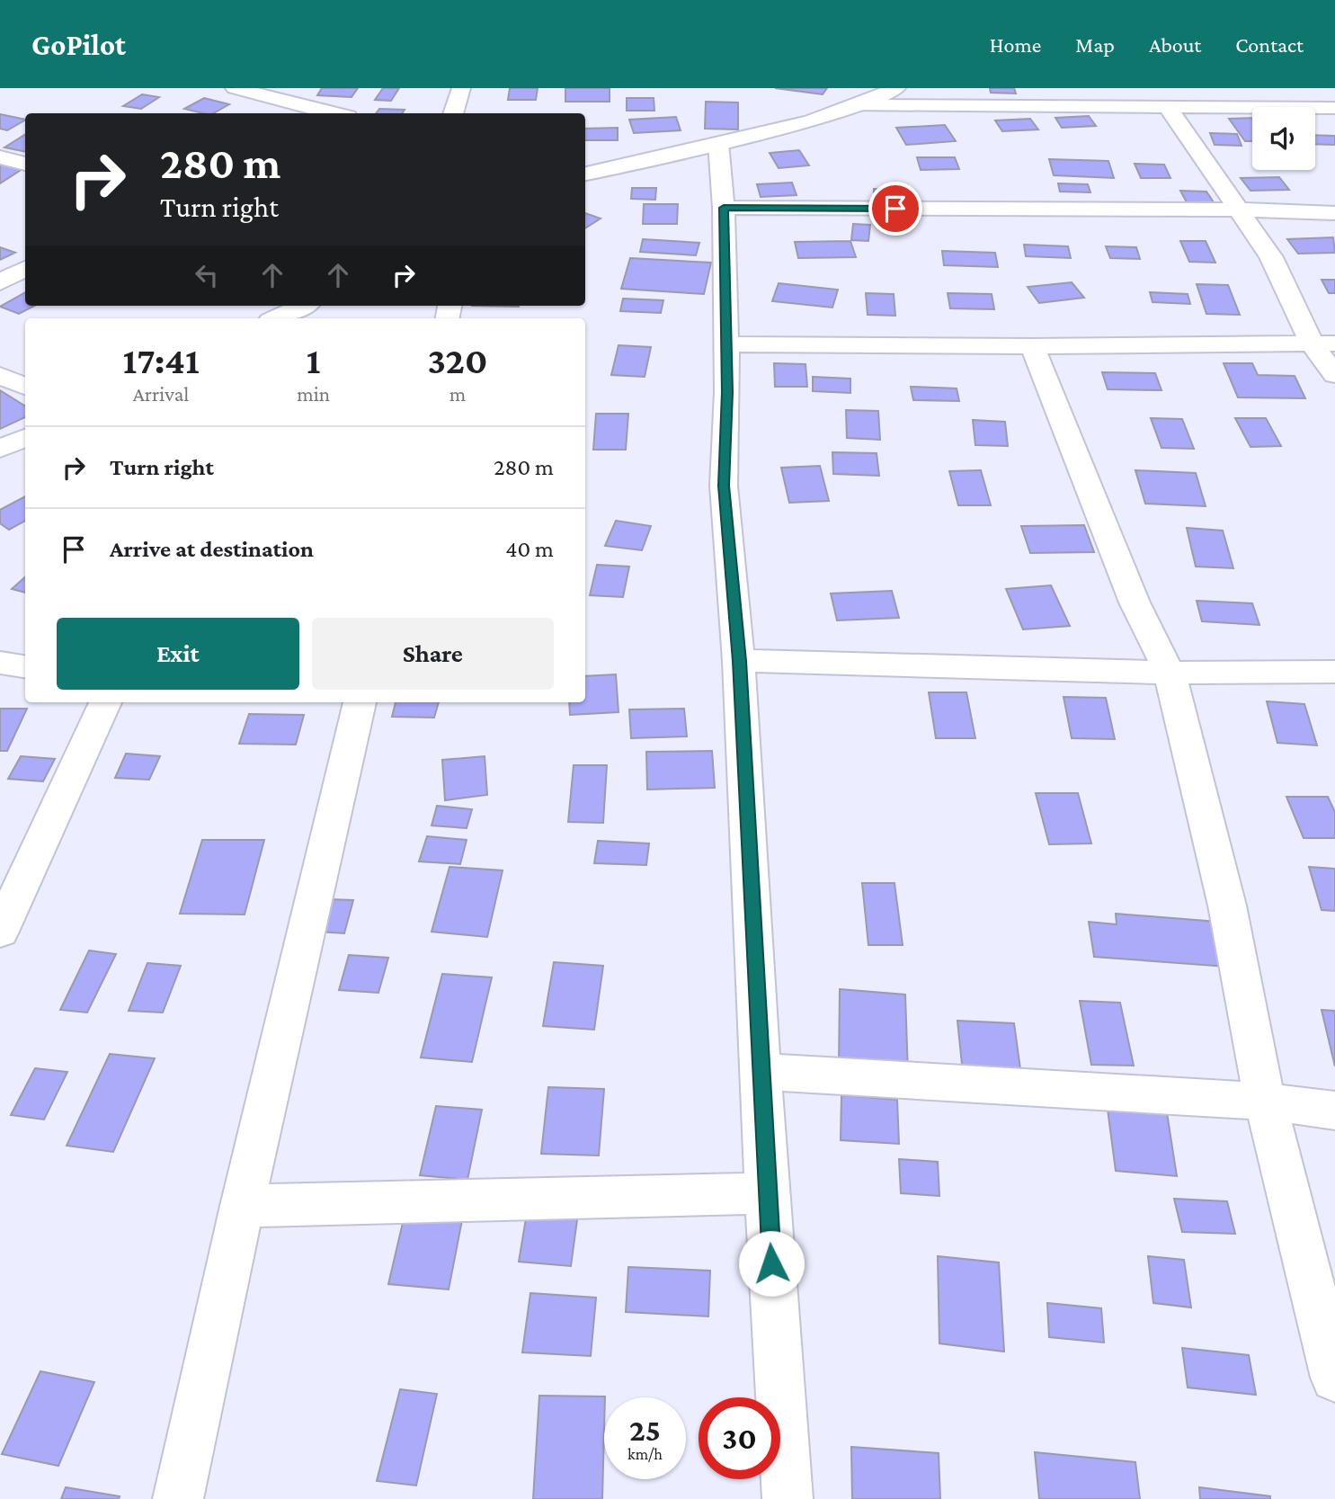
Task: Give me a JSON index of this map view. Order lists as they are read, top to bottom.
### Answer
{
  "page": {
    "header": "GoPilot",
    "nav": [
      "Home",
      "Map",
      "About",
      "Contact"
    ],
    "turn": ["280 m", "Turn right"],
    "eta": [
      "17:41",
      "Arrival",
      "1",
      "min",
      "320",
      "m"
    ],
    "list": [
      {
        "name": "Turn right",
        "value": "280 m"
      },
      {
        "name": "Arrive at destination",
        "value": "40 m"
      }
    ],
    "buttons": ["Exit", "Share"],
    "speed": "25 km/h",
    "limit": "30"
  }
}
